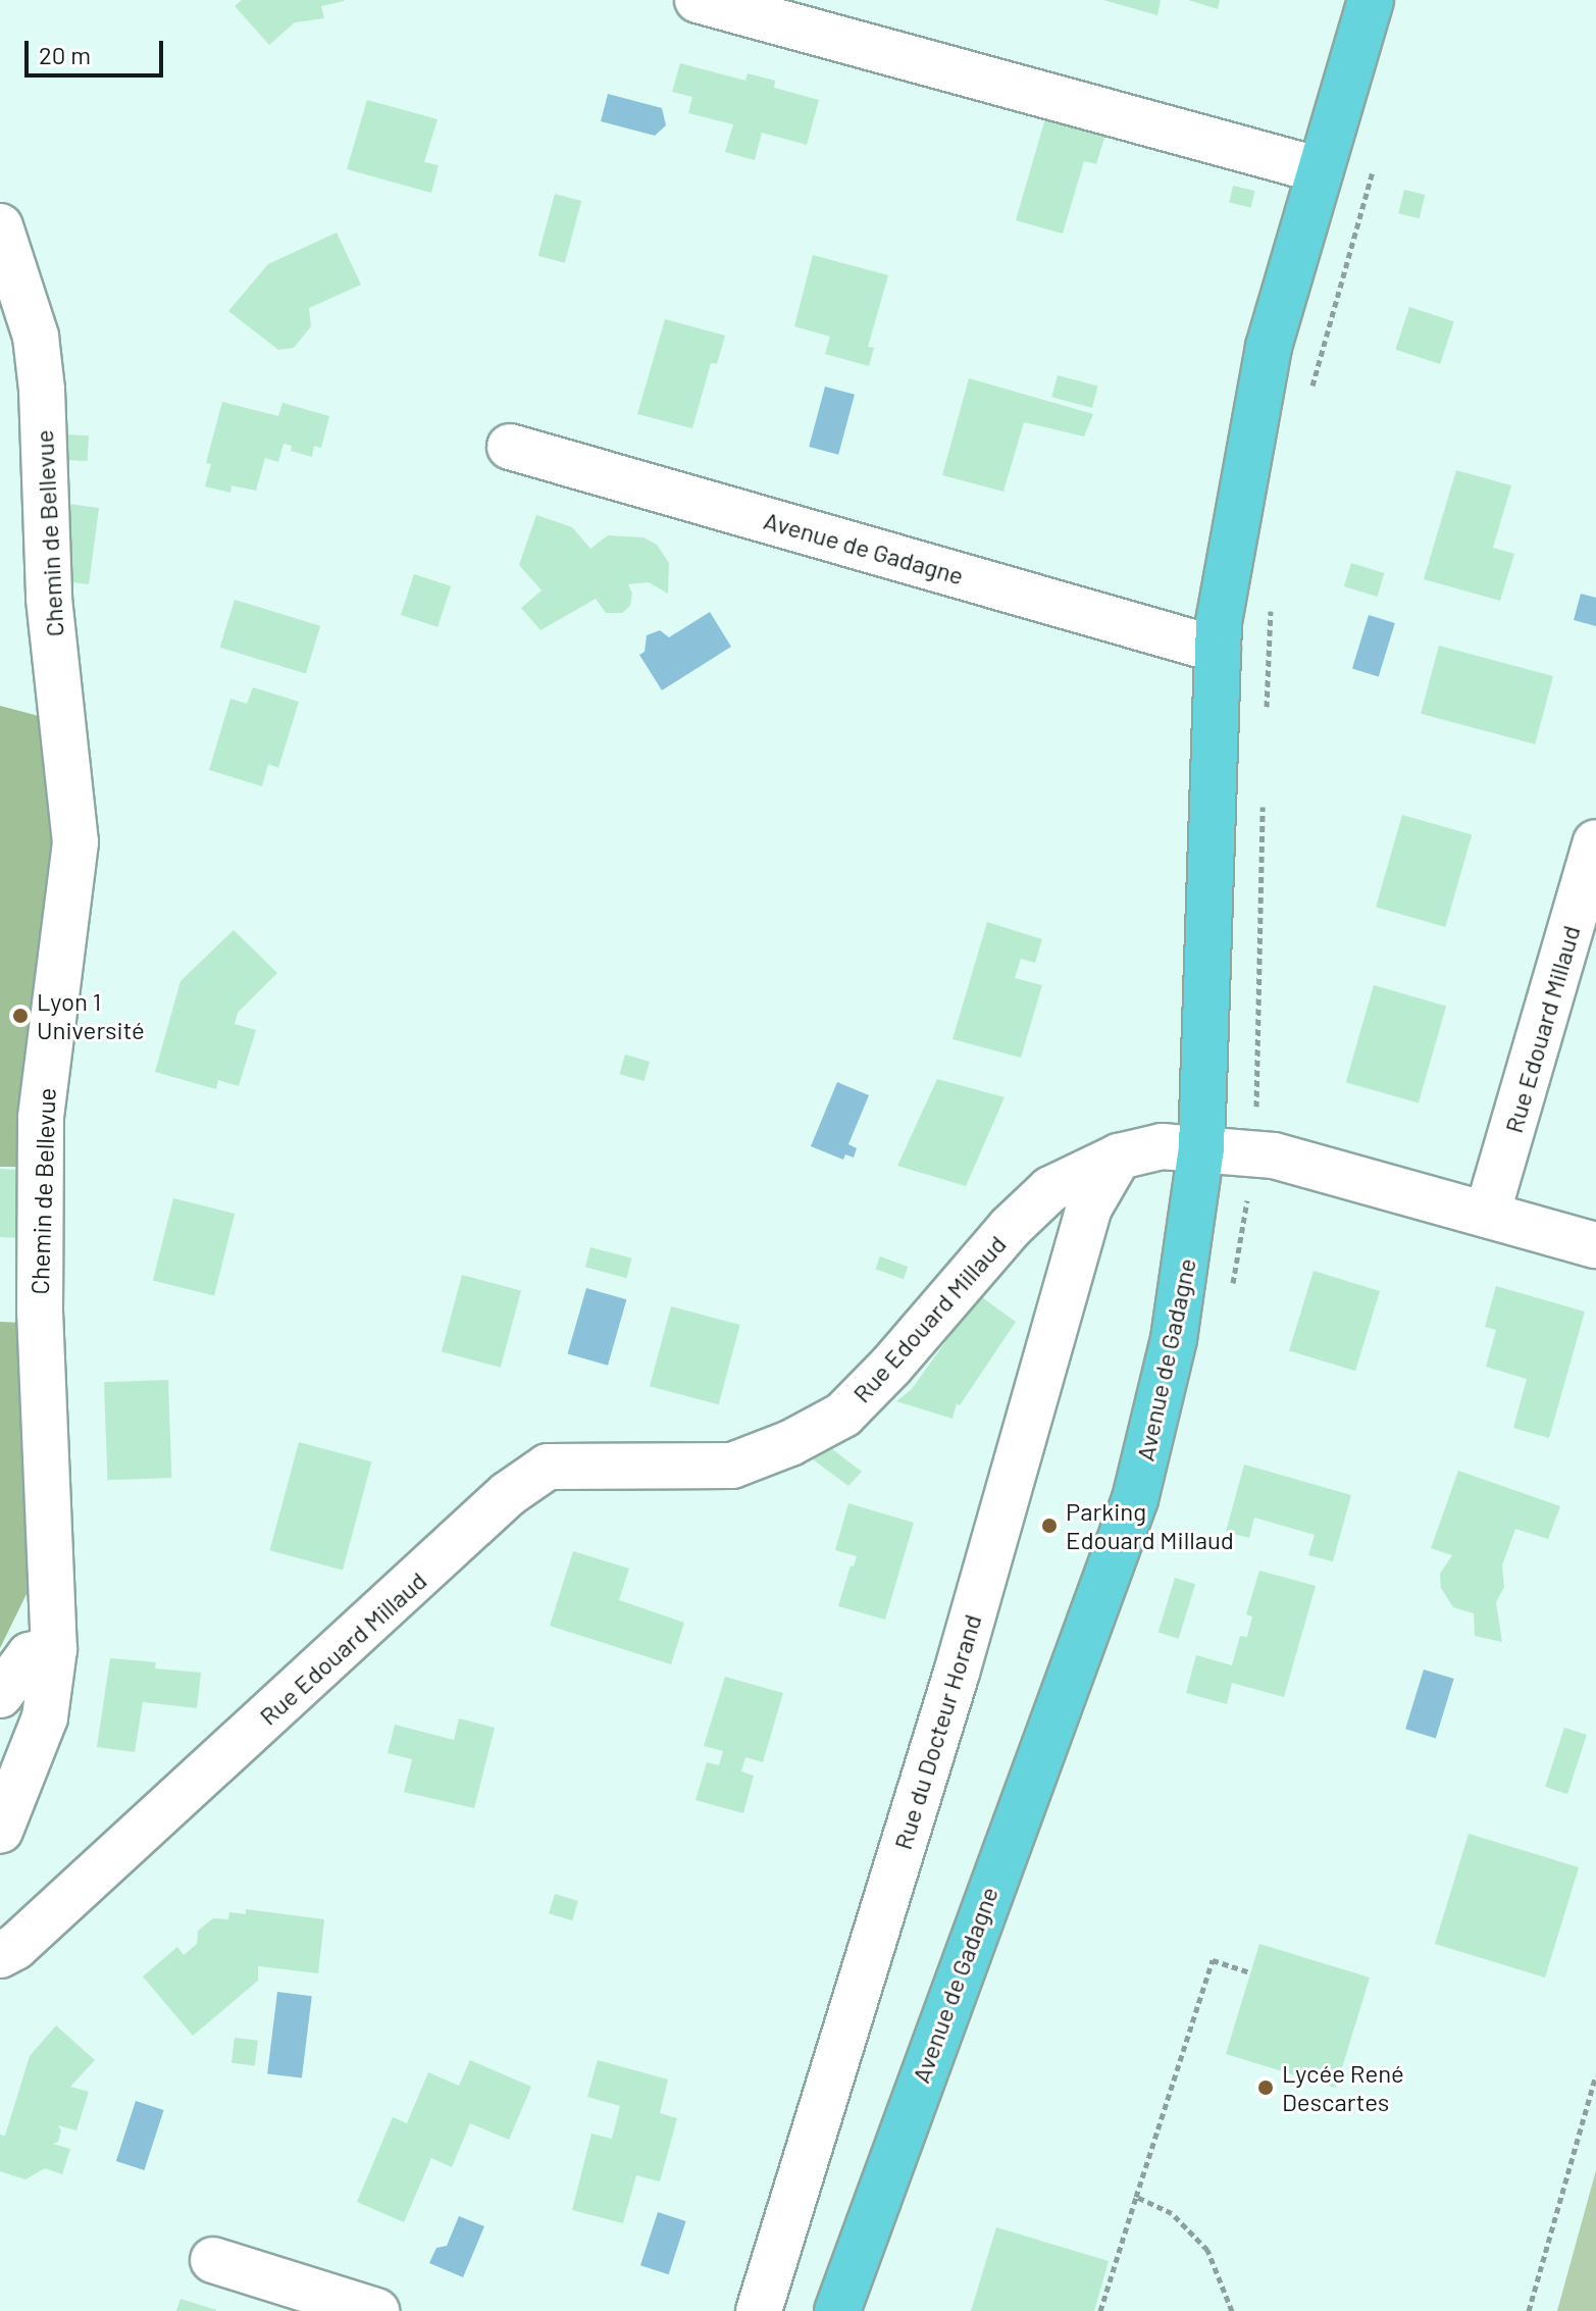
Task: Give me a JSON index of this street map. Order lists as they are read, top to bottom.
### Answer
{
  "streets": {
    "main road": ["Avenue de Gadagne"],
    "street": ["Chemin de Bellevue", "Rue Edouard Millaud", "Rue du Docteur Horand"]
  },
  "crossings": [
    ["Avenue de Gadagne", "Rue Edouard Millaud"],
    ["Rue Edouard Millaud", "Rue du Docteur Horand"]
  ],
  "places": ["Lyon 1 Université", "Parking Edouard Millaud", "Lycée René Descartes"],
  "scale_bar": "20 m"
}
